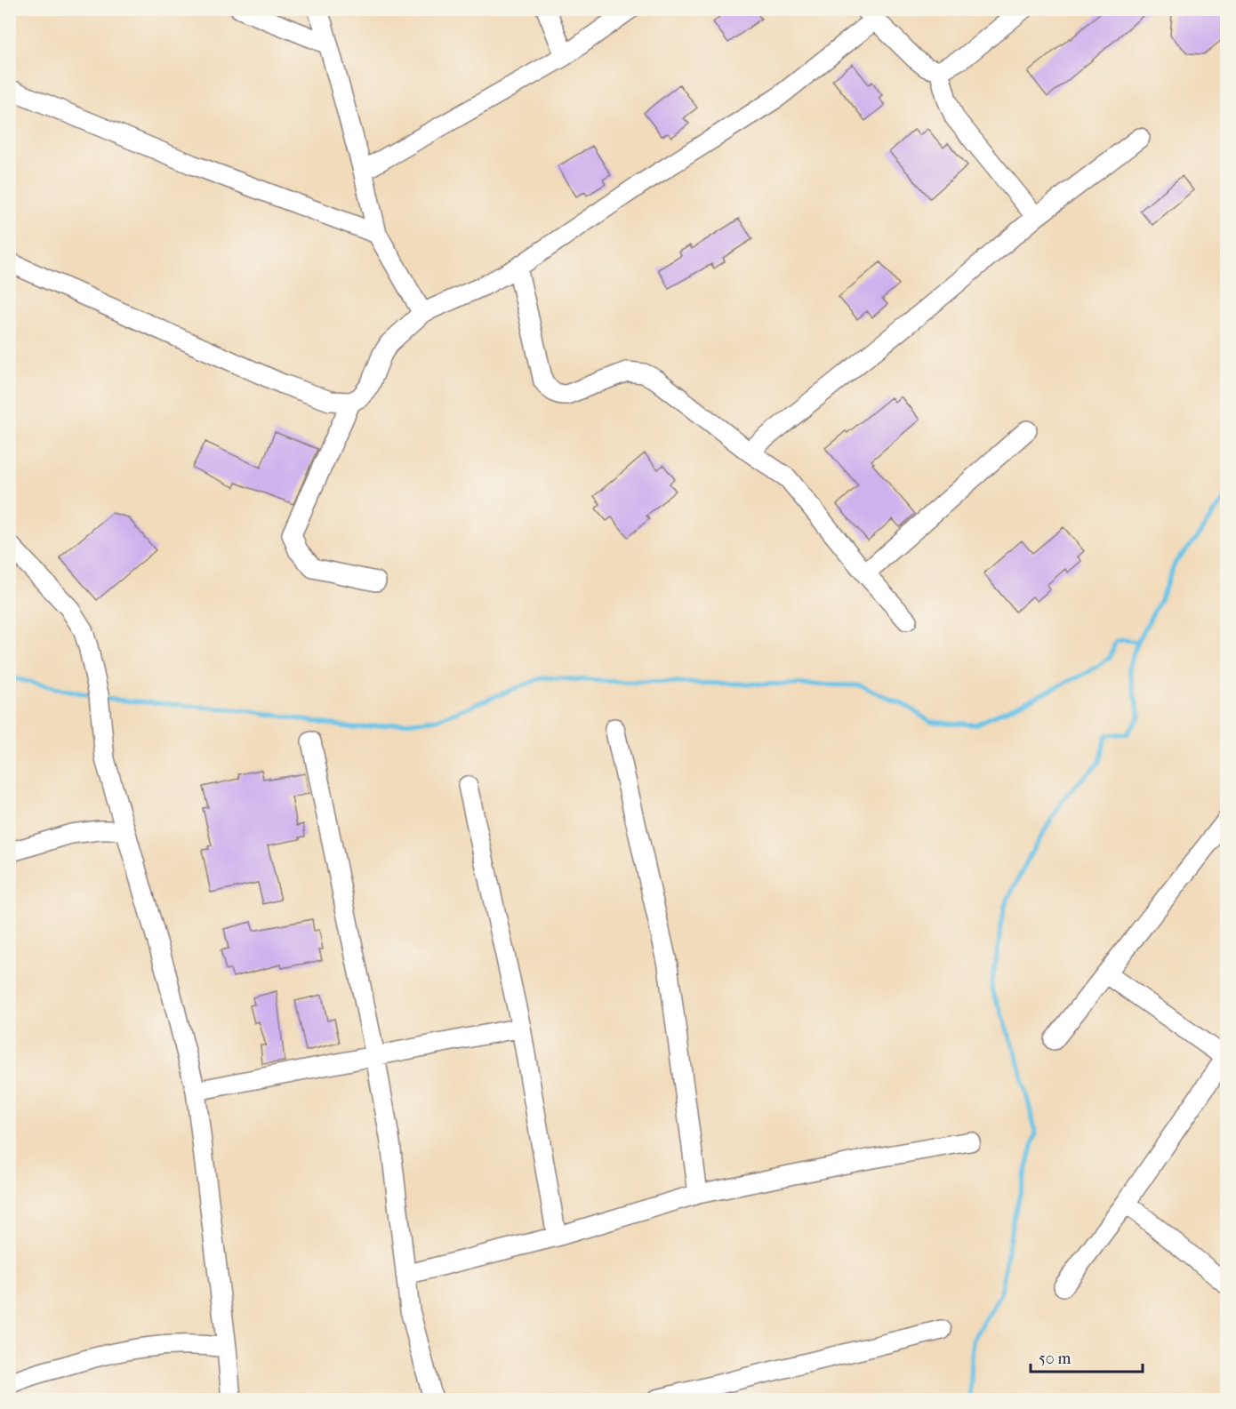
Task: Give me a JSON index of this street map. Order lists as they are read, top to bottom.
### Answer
{
  "scale_bar": "50 m"
}
